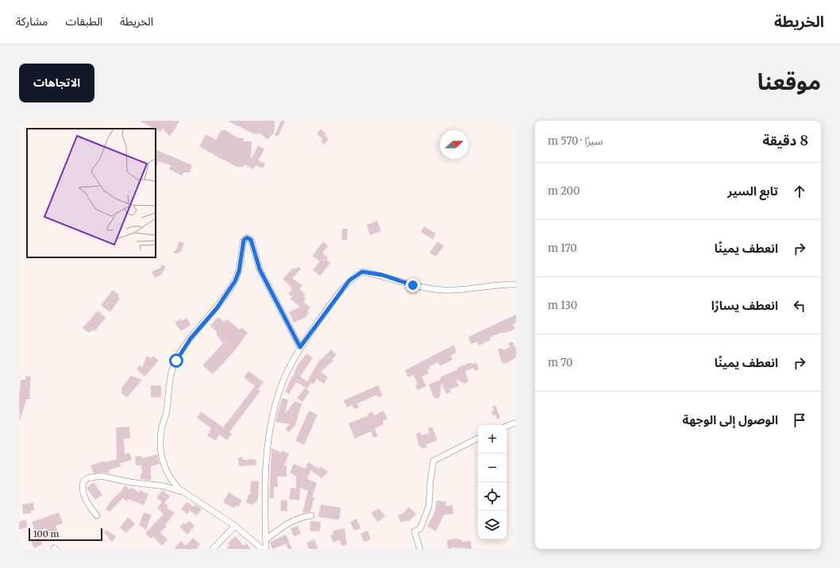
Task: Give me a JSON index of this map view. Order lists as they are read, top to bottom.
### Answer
{
  "scale_bar": "100 m",
  "north": "right",
  "page": {
    "header": "الخريطة",
    "nav": ["الخريطة", "الطبقات", "مشاركة"],
    "title": "موقعنا",
    "buttons": "الاتجاهات",
    "heading": ["8 دقيقة", "سيرًا · 570 m"],
    "list": [
      ["تابع السير", "200 m"],
      ["انعطف يمينًا", "170 m"],
      ["انعطف يسارًا", "130 m"],
      ["انعطف يمينًا", "70 m"],
      "الوصول إلى الوجهة"
    ],
    "map_buttons": ["+", "−"],
    "scale": "100 m"
  }
}
